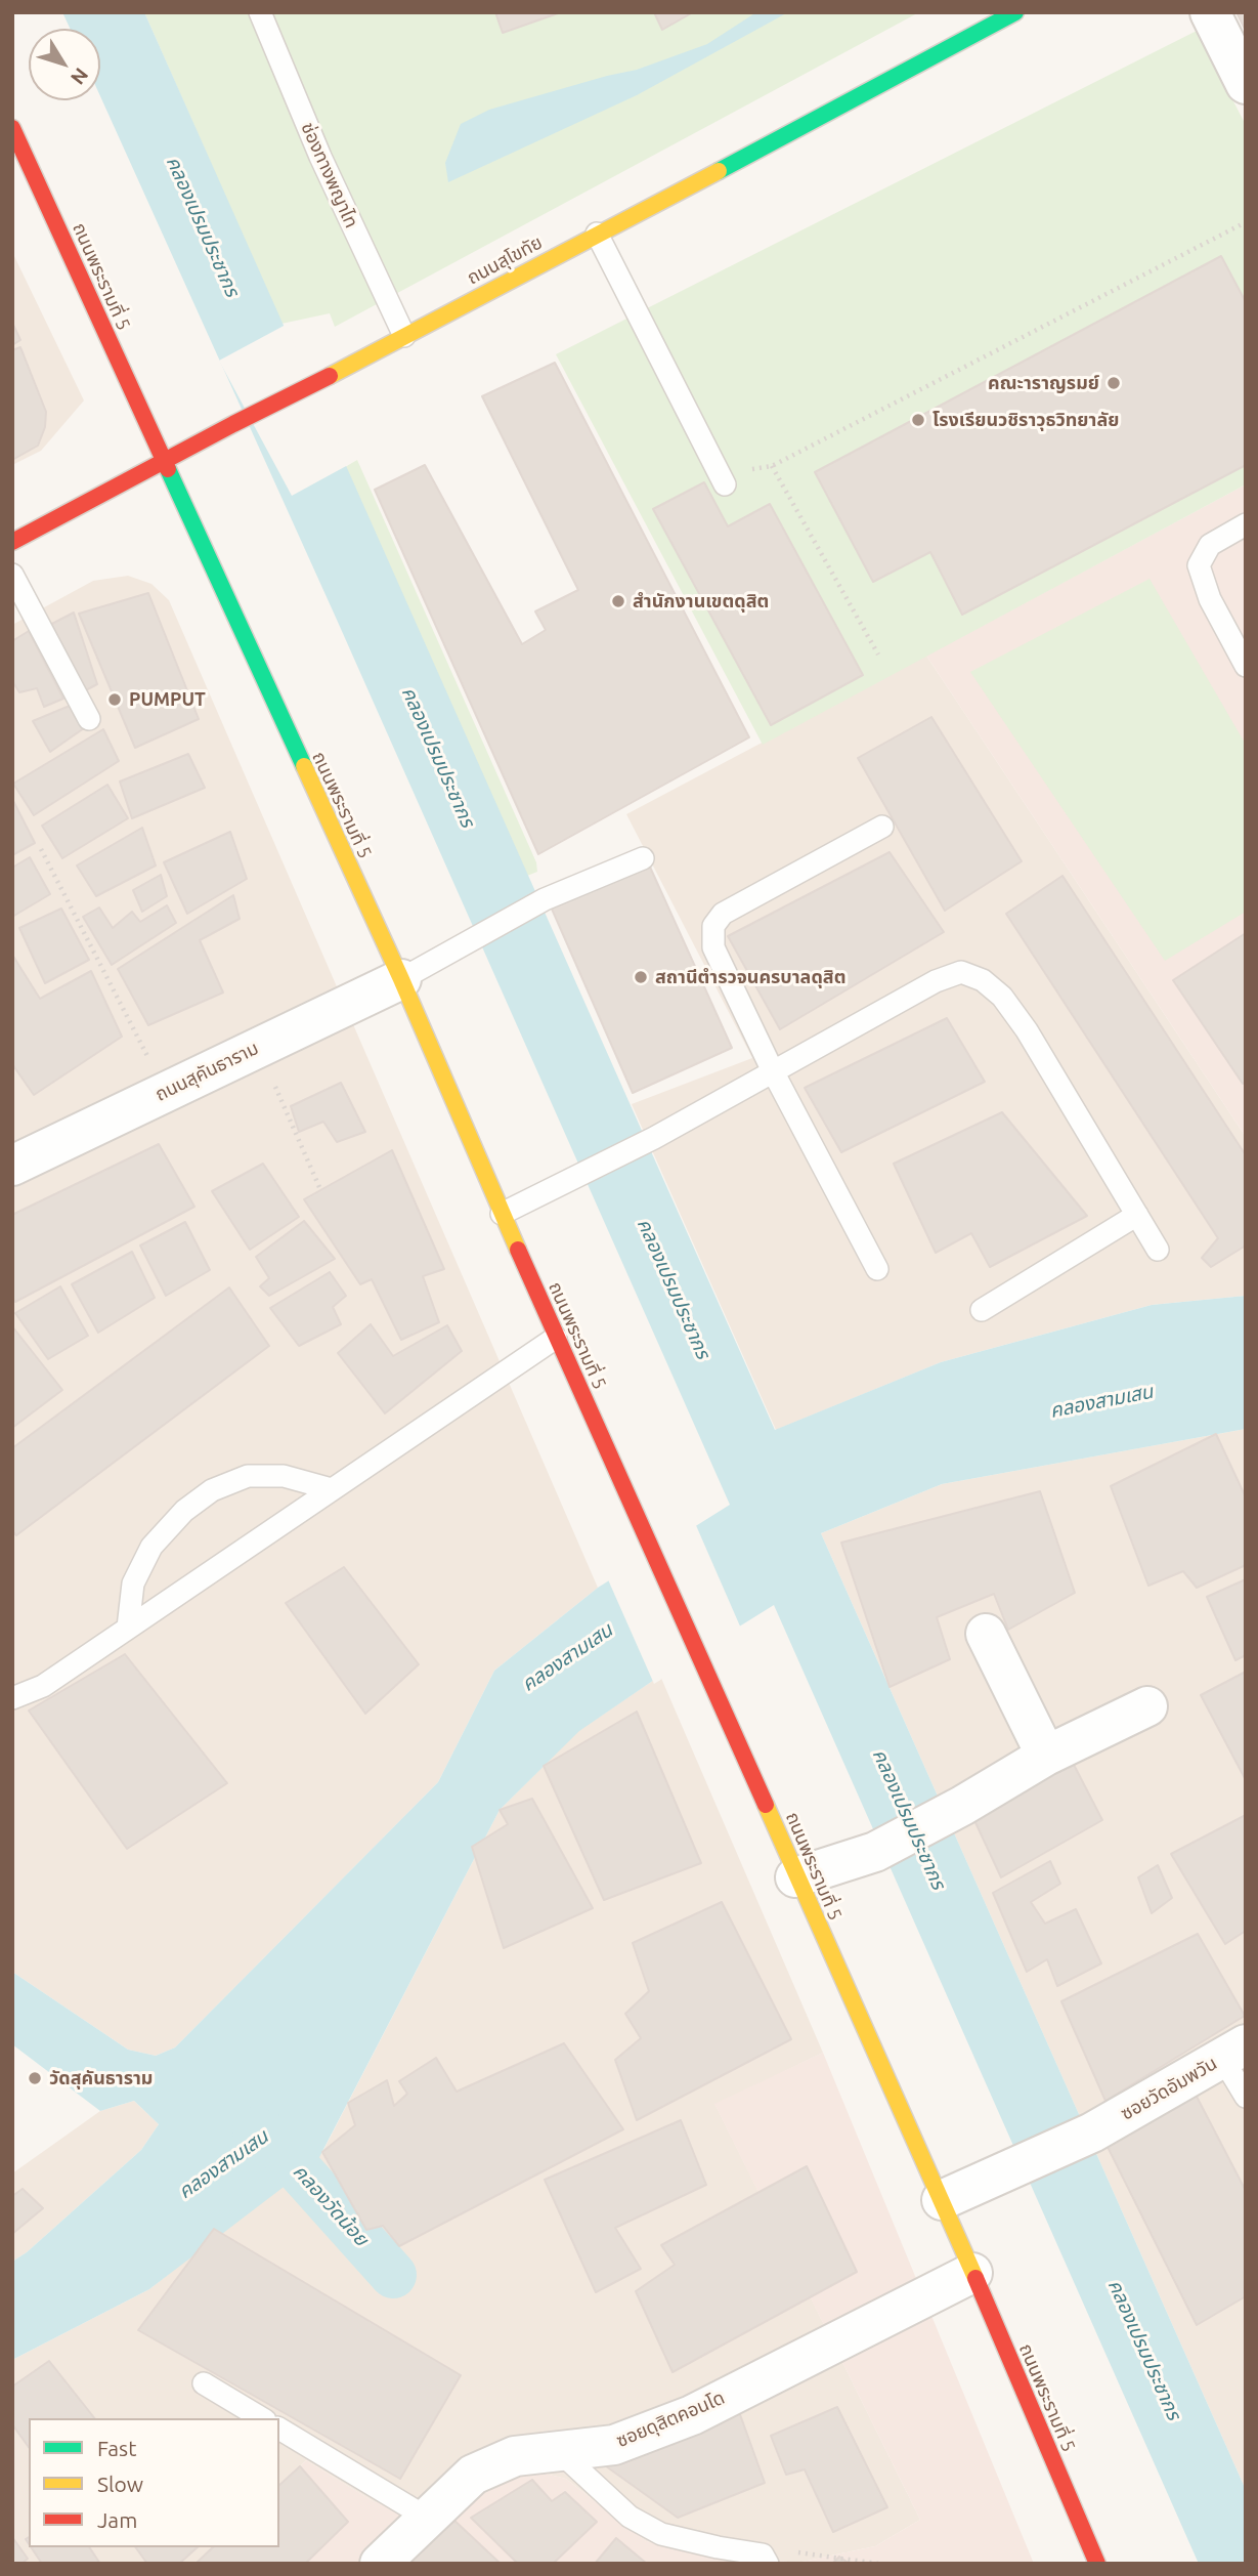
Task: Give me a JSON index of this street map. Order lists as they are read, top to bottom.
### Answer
{
  "streets": {
    "main road": ["ถนนสุโขทัย", "ถนนพระรามที่ 5"],
    "street": ["ถนนสุคันธาราม", "ซอยวัดอัมพวัน", "ซอยดุสิตคอนโด"],
    "lane": ["ช่องทางพญาไท"]
  },
  "crossings": [
    ["ช่องทางพญาไท", "ถนนสุโขทัย"],
    ["ถนนสุโขทัย", "ถนนพระรามที่ 5"],
    ["ถนนพระรามที่ 5", "ถนนสุคันธาราม"],
    ["ถนนพระรามที่ 5", "ซอยวัดอัมพวัน"],
    ["ถนนพระรามที่ 5", "ซอยดุสิตคอนโด"]
  ],
  "water": ["คลองเปรมประชากร", "คลองสามเสน", "คลองวัดน้อย"],
  "places": [
    "คณะาราญรมย์",
    "โรงเรียนวชิราวุธวิทยาลัย",
    "สำนักงานเขตดุสิต",
    "PUMPUT",
    "สถานีตำรวจนครบาลดุสิต",
    "วัดสุคันธาราม"
  ],
  "legend": ["Fast", "Slow", "Jam"],
  "north": "bottom right"
}
